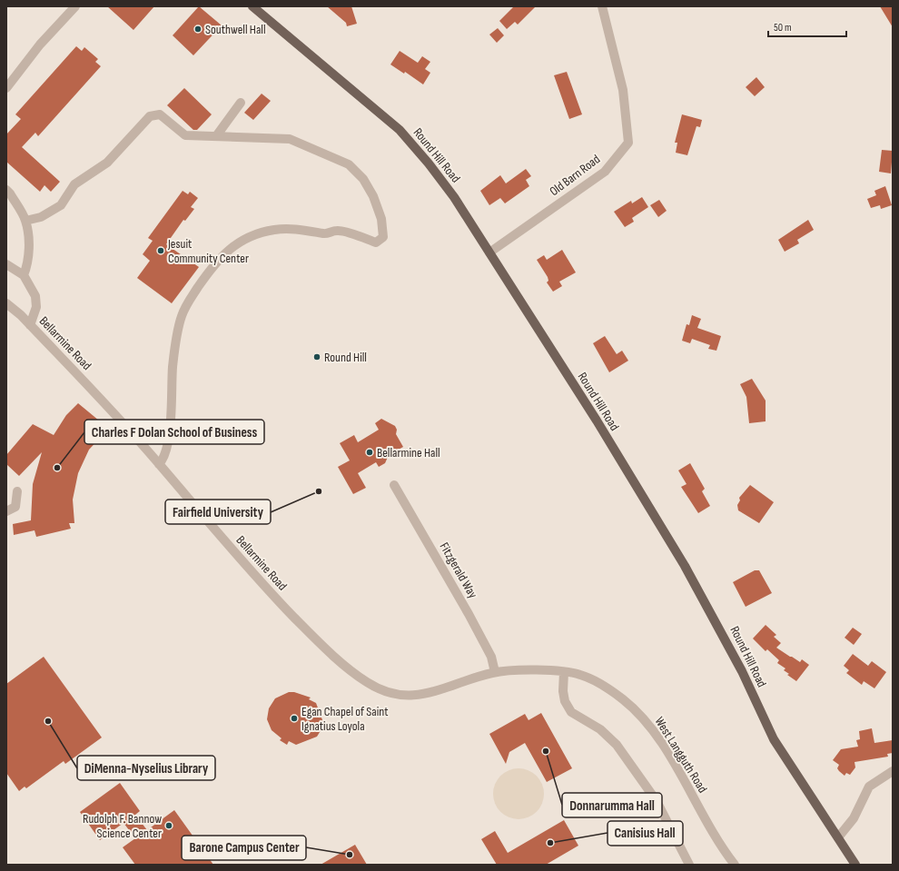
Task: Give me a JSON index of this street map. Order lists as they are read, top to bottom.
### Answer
{
  "streets": {
    "main road": ["Round Hill Road"],
    "street": [
      "Old Barn Road",
      "Bellarmine Road",
      "Fitzgerald Way",
      "West Langguth Road"
    ]
  },
  "crossings": [
    ["Round Hill Road", "Old Barn Road"],
    ["Bellarmine Road", "Fitzgerald Way"],
    ["Bellarmine Road", "West Langguth Road"]
  ],
  "places": [
    "Southwell Hall",
    "Jesuit Community Center",
    "Round Hill",
    "Bellarmine Hall",
    "Charles F Dolan School of Business",
    "Fairfield University",
    "Egan Chapel of Saint Ignatius Loyola",
    "DiMenna-Nyselius Library",
    "Donnarumma Hall",
    "Rudolph F. Bannow Science Center",
    "Canisius Hall",
    "Barone Campus Center"
  ],
  "scale_bar": "50 m"
}
